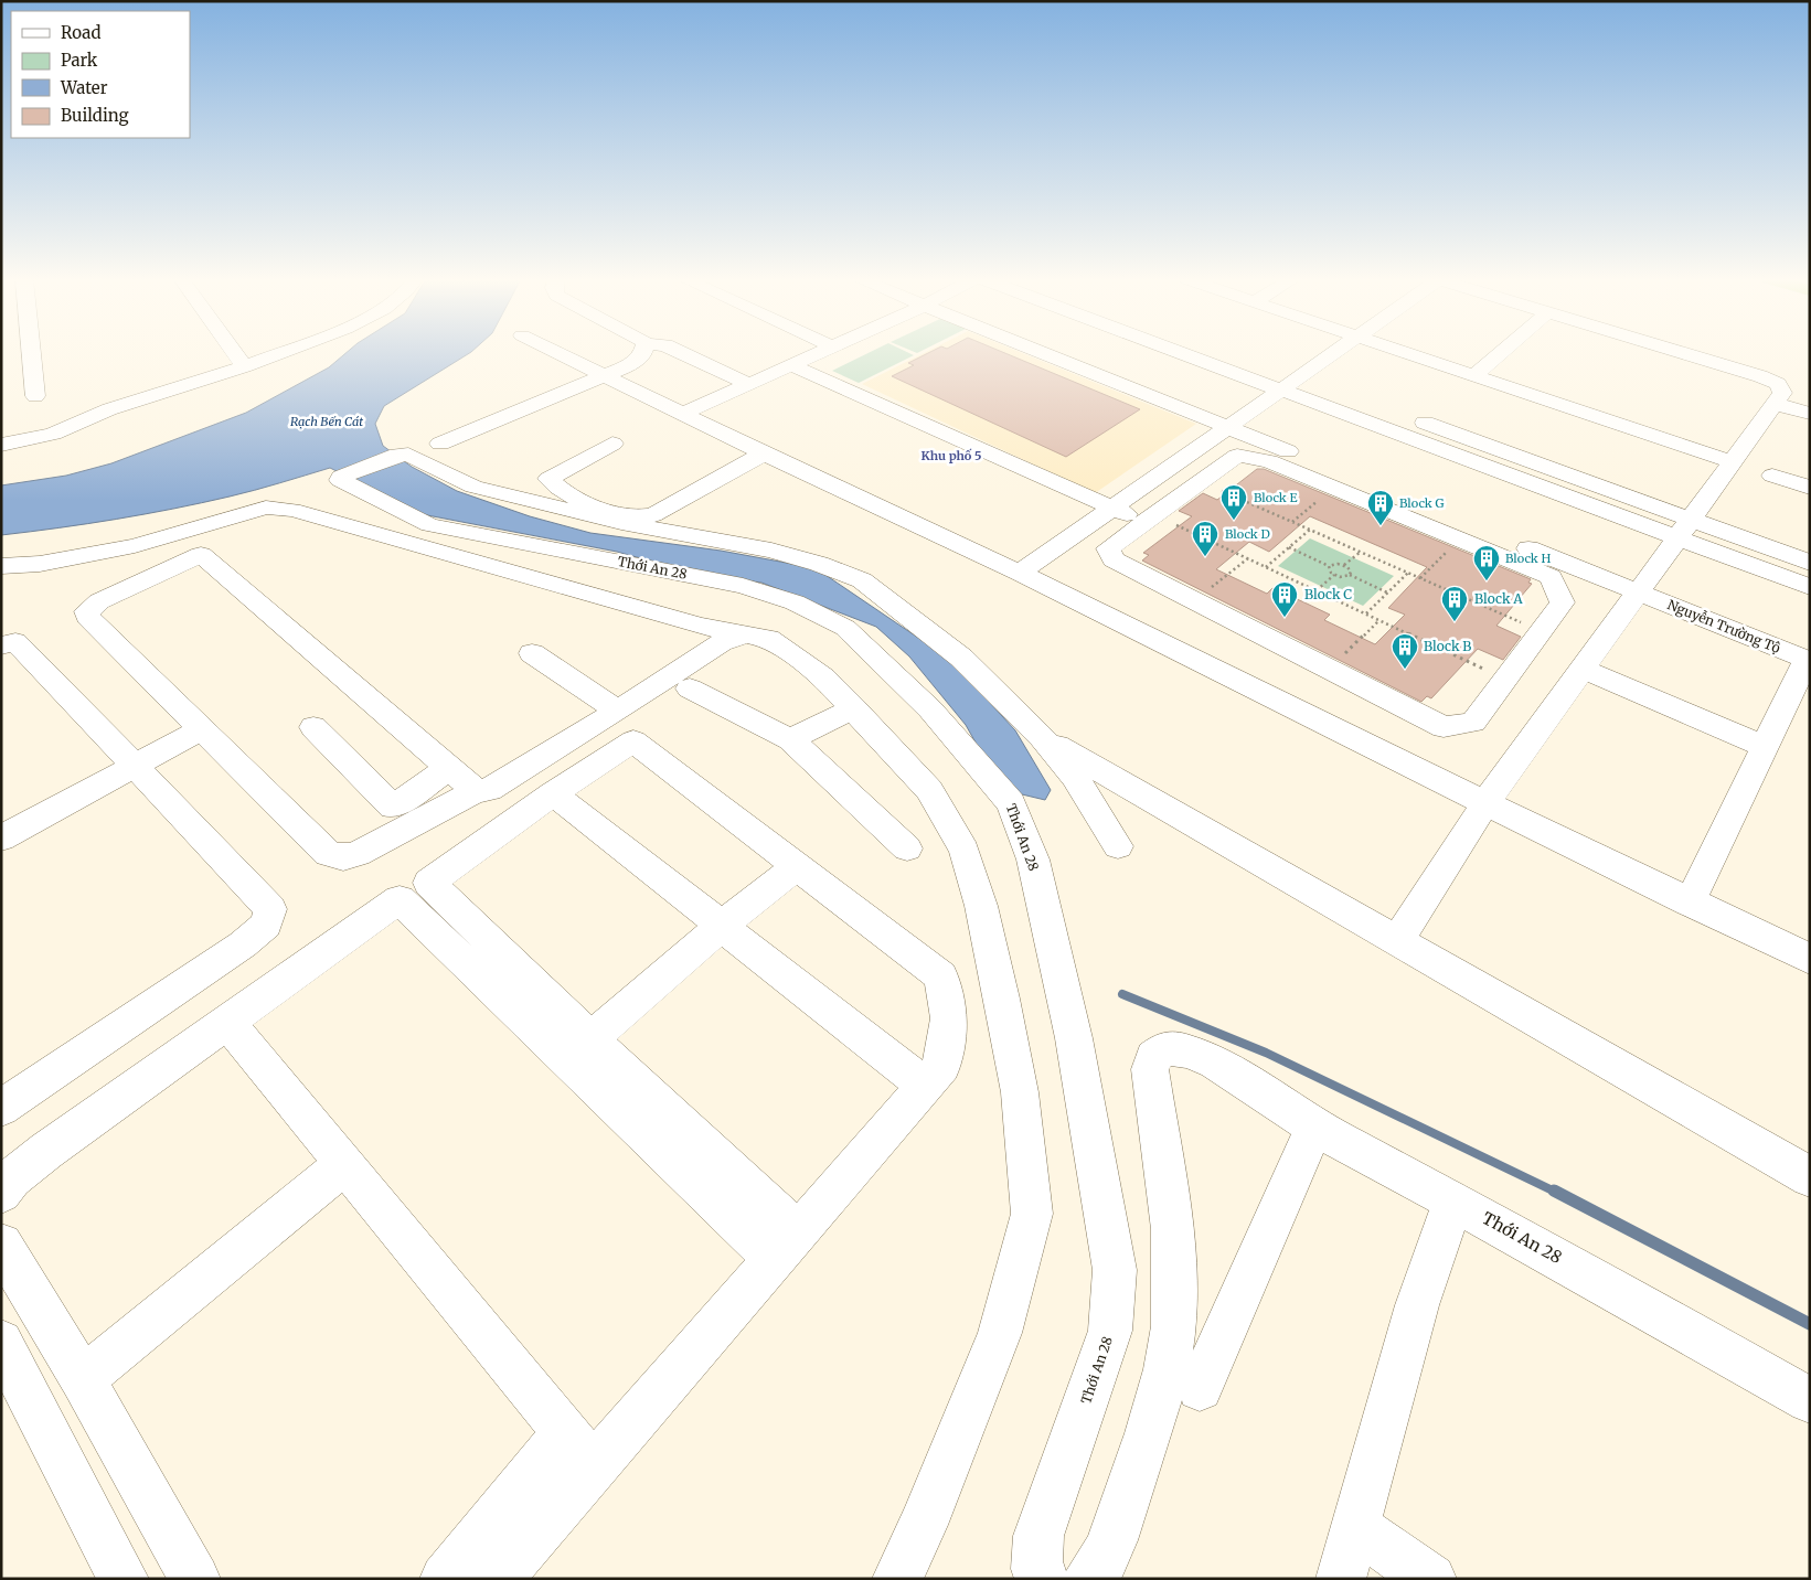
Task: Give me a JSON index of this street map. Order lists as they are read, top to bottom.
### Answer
{
  "streets": {
    "street": ["Thới An 28", "Nguyễn Trường Tộ"]
  },
  "districts": ["Khu phố 5"],
  "water": ["Rạch Bến Cát"],
  "places": {
    "building": [
      "Block E",
      "Block G",
      "Block D",
      "Block H",
      "Block C",
      "Block A",
      "Block B"
    ]
  },
  "legend": [
    "Road",
    "Park",
    "Water",
    "Building"
  ]
}
